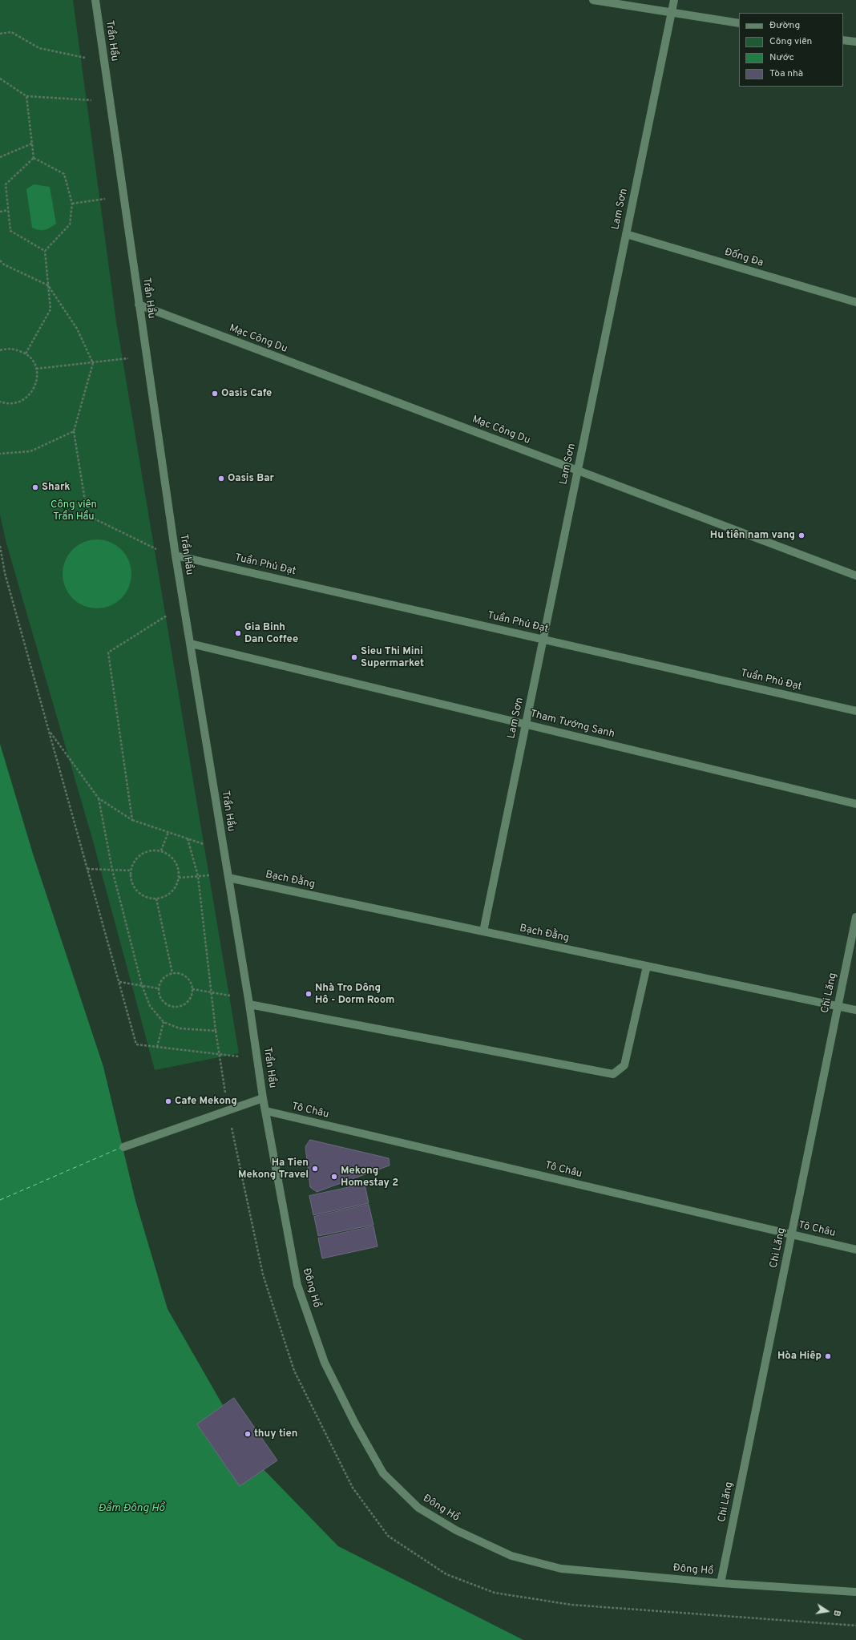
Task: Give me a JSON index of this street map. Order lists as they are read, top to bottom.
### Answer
{
  "streets": {
    "street": [
      "Trần Hầu",
      "Lam Sơn",
      "Đống Đa",
      "Mạc Công Du",
      "Tuần Phủ Đạt",
      "Tham Tướng Sanh",
      "Bạch Đằng",
      "Chi Lăng",
      "Tô Châu",
      "Đông Hồ"
    ]
  },
  "crossings": [
    ["Trần Hầu", "Mạc Công Du"],
    ["Trần Hầu", "Tuần Phủ Đạt"],
    ["Trần Hầu", "Tham Tướng Sanh"],
    ["Trần Hầu", "Bạch Đằng"],
    ["Trần Hầu", "Tô Châu"],
    ["Trần Hầu", "Đông Hồ"],
    ["Lam Sơn", "Đống Đa"],
    ["Lam Sơn", "Mạc Công Du"],
    ["Lam Sơn", "Tuần Phủ Đạt"],
    ["Lam Sơn", "Tham Tướng Sanh"],
    ["Lam Sơn", "Bạch Đằng"],
    ["Bạch Đằng", "Chi Lăng"],
    ["Chi Lăng", "Tô Châu"],
    ["Chi Lăng", "Đông Hồ"],
    ["Tô Châu", "Đông Hồ"]
  ],
  "water": ["Đầm Đông Hồ"],
  "parks": ["Công viên Trần Hầu"],
  "places": [
    "Oasis Cafe",
    "Oasis Bar",
    "Shark",
    "Hu tiên nam vang",
    "Gia Binh Dan Coffee",
    "Sieu Thi Mini Supermarket",
    "Nhà Tro Dông Hô - Dorm Room",
    "Cafe Mekong",
    "Ha Tien Mekong Travel",
    "Mekong Homestay 2",
    "Hòa Hiêp",
    "thuy tien"
  ],
  "legend": [
    "Đường",
    "Công viên",
    "Nước",
    "Tòa nhà"
  ],
  "north": "right"
}
